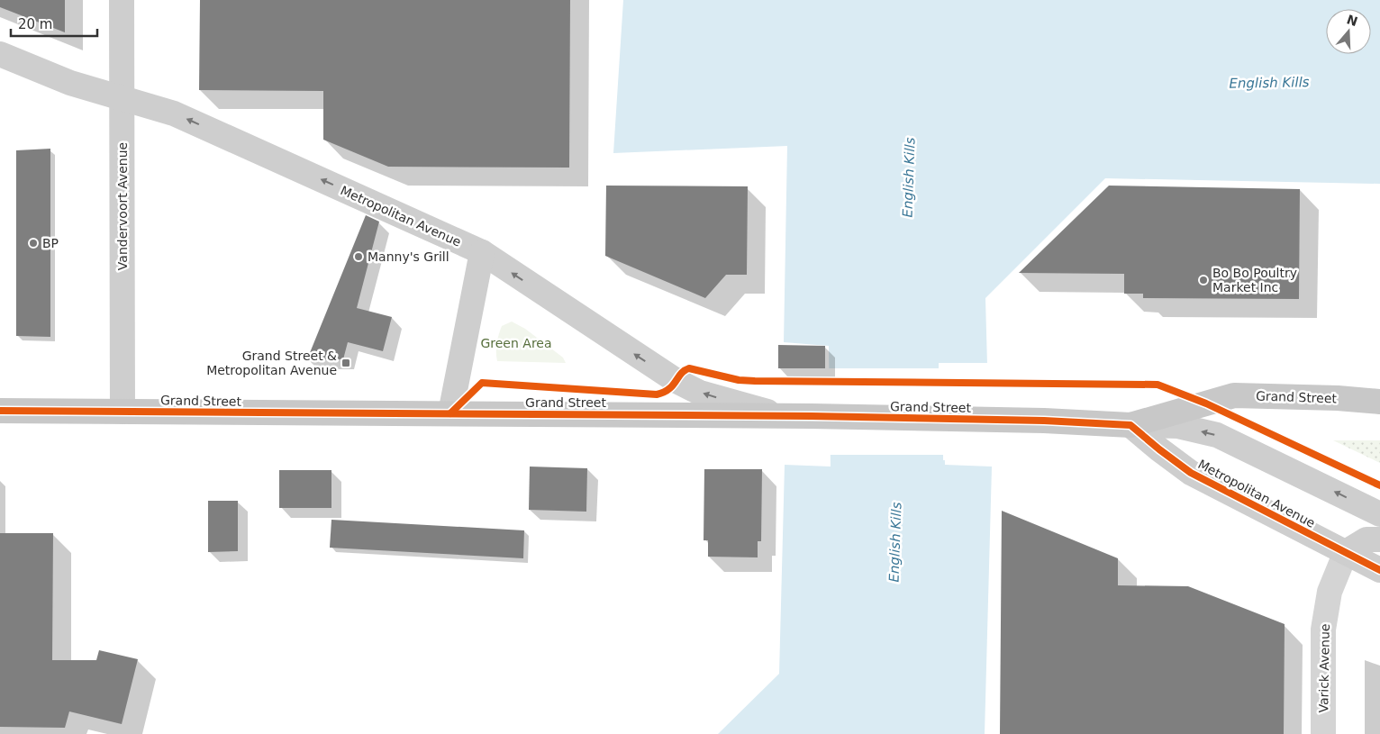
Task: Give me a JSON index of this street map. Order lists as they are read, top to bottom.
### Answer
{
  "streets": {
    "main road": ["Vandervoort Avenue", "Metropolitan Avenue", "Grand Street"],
    "street": ["Varick Avenue"]
  },
  "crossings": [
    ["Vandervoort Avenue", "Metropolitan Avenue"],
    ["Vandervoort Avenue", "Grand Street"],
    ["Metropolitan Avenue", "Grand Street"],
    ["Metropolitan Avenue", "Varick Avenue"]
  ],
  "one_way": ["Metropolitan Avenue"],
  "water": ["English Kills"],
  "parks": ["Green Area"],
  "places": {
    "other": ["BP", "Manny's Grill", "Bo Bo Poultry Market Inc"],
    "transit": ["Grand Street & Metropolitan Avenue"]
  },
  "scale_bar": "20 m",
  "north": "top"
}
